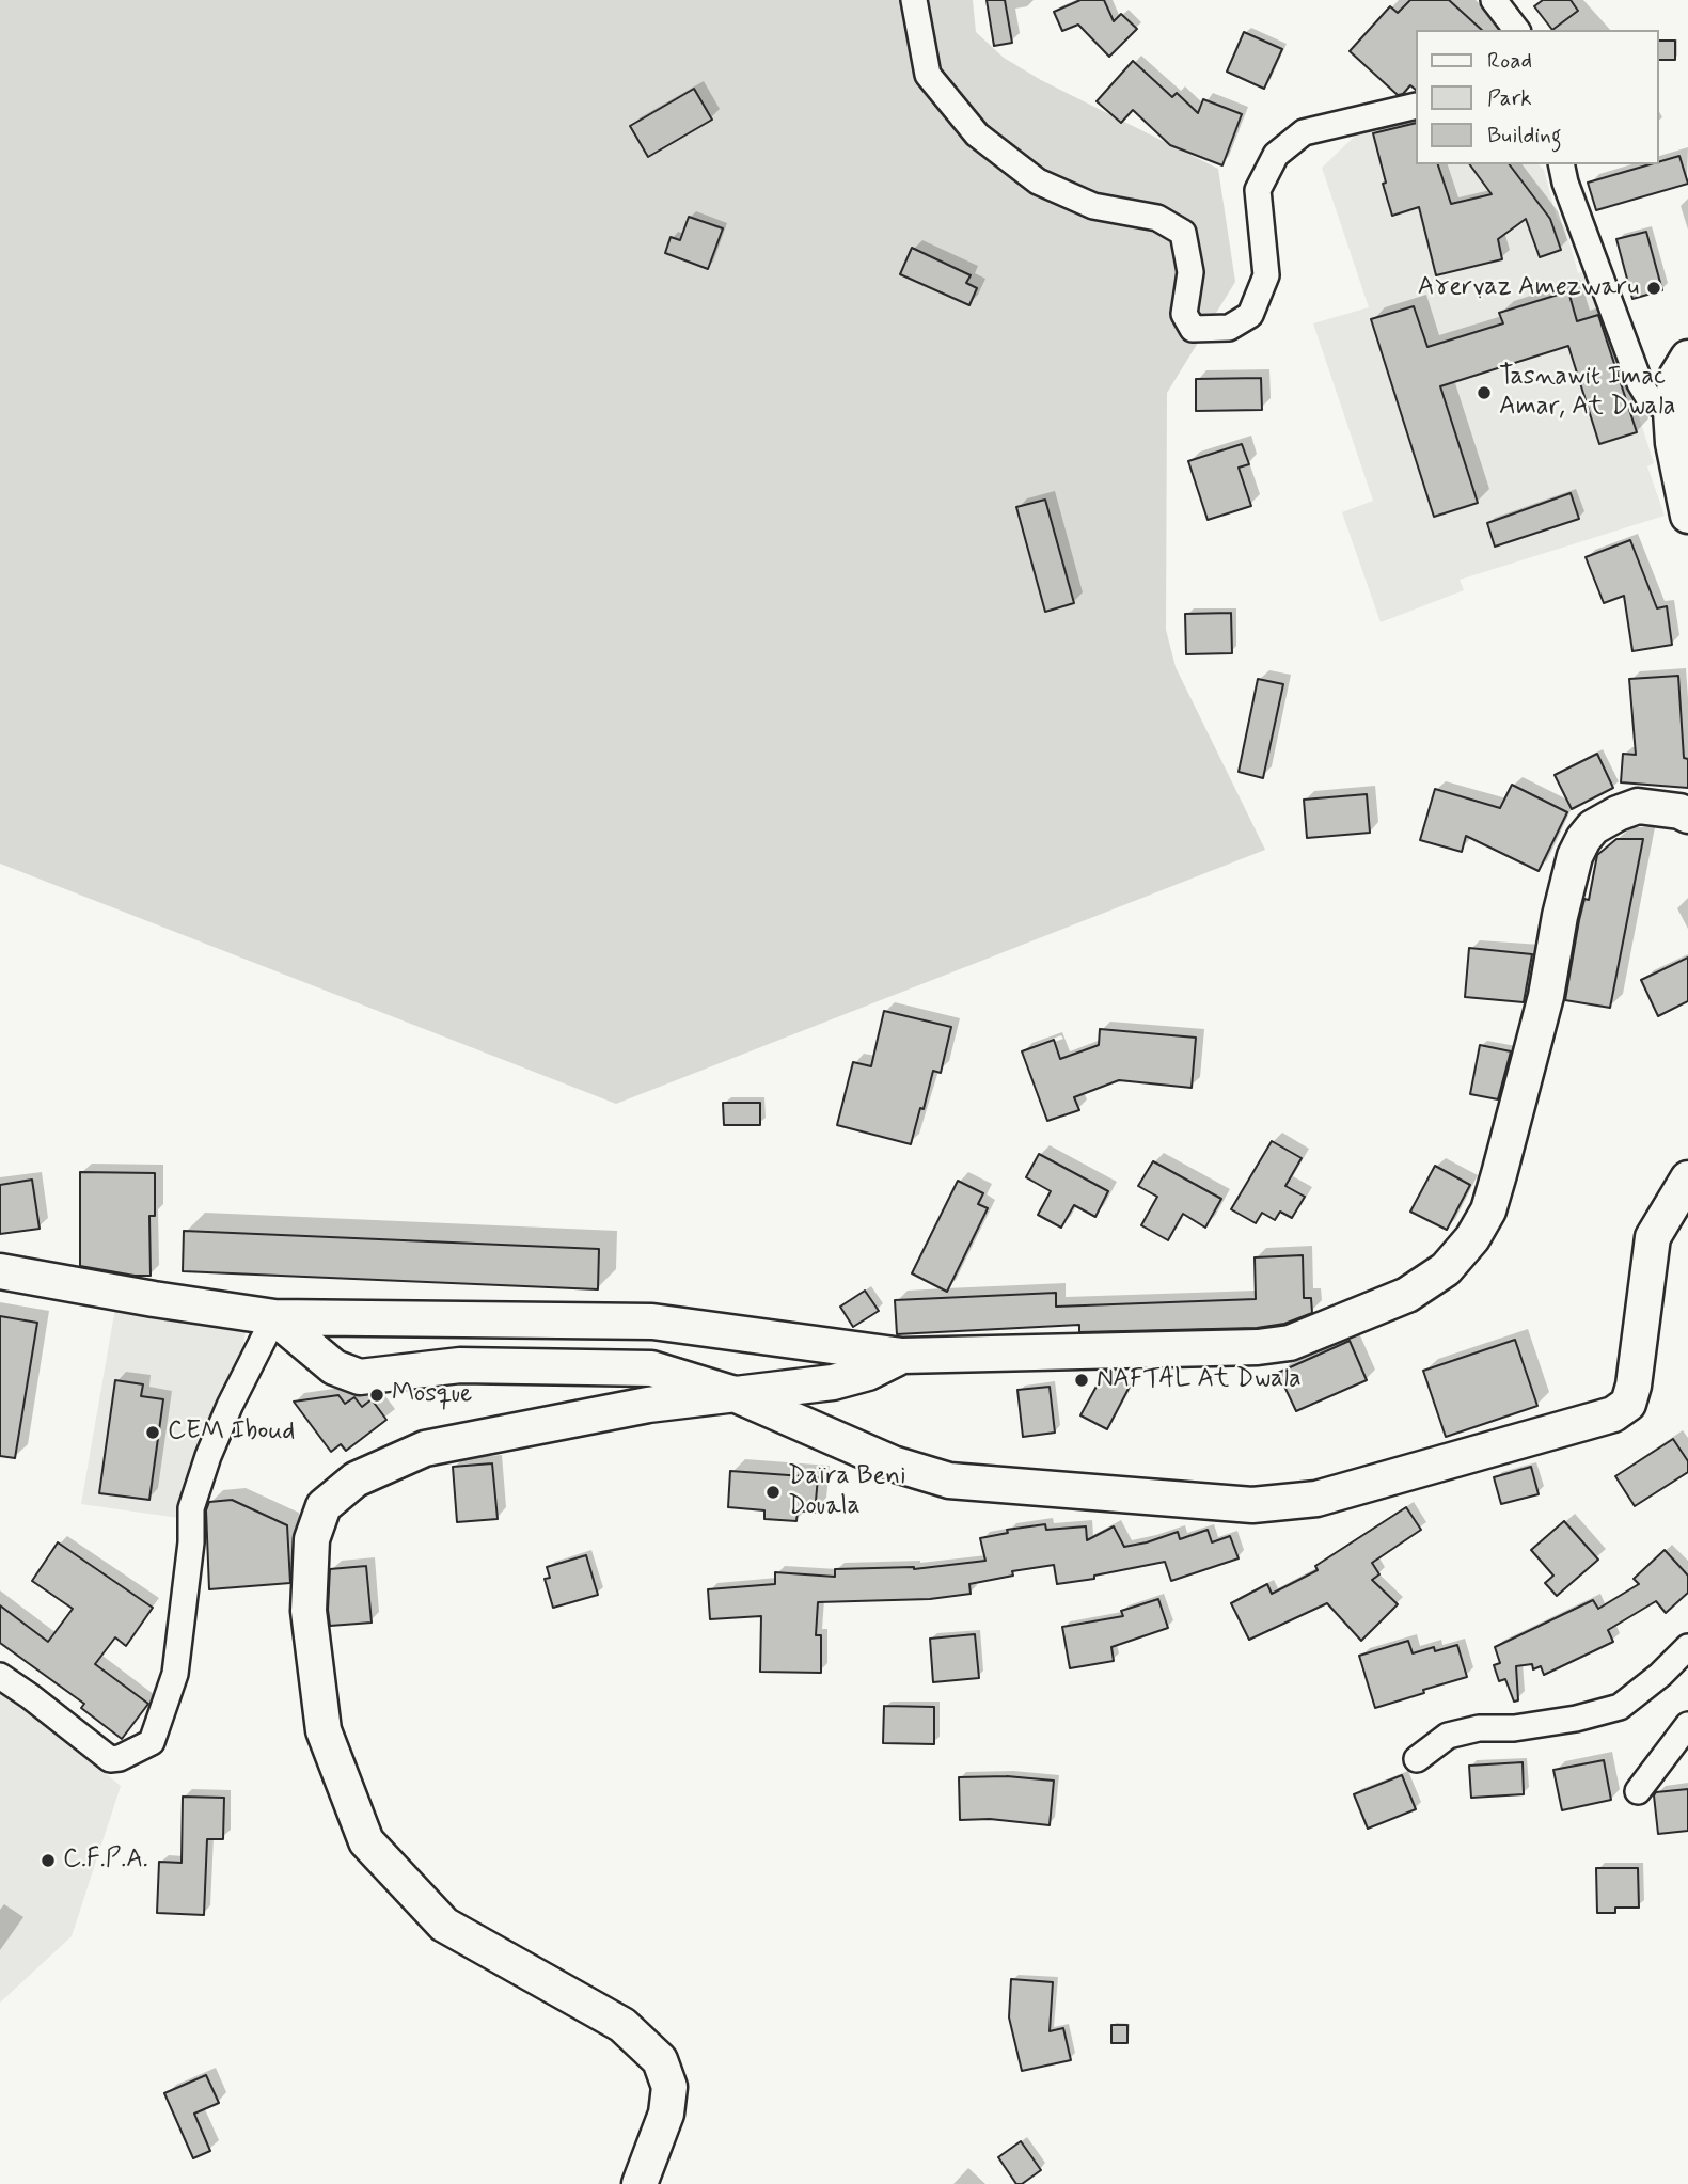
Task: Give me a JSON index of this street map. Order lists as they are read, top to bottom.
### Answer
{
  "places": [
    "Aɣeṛvaz Amezwaru",
    "Tasnawit Imac Amar, At Dwala",
    "NAFTAL At Dwala",
    "Mosque",
    "CEM Iboud",
    "Daïra Beni Douala",
    "C.F.P.A."
  ],
  "legend": ["Road", "Park", "Building"]
}
